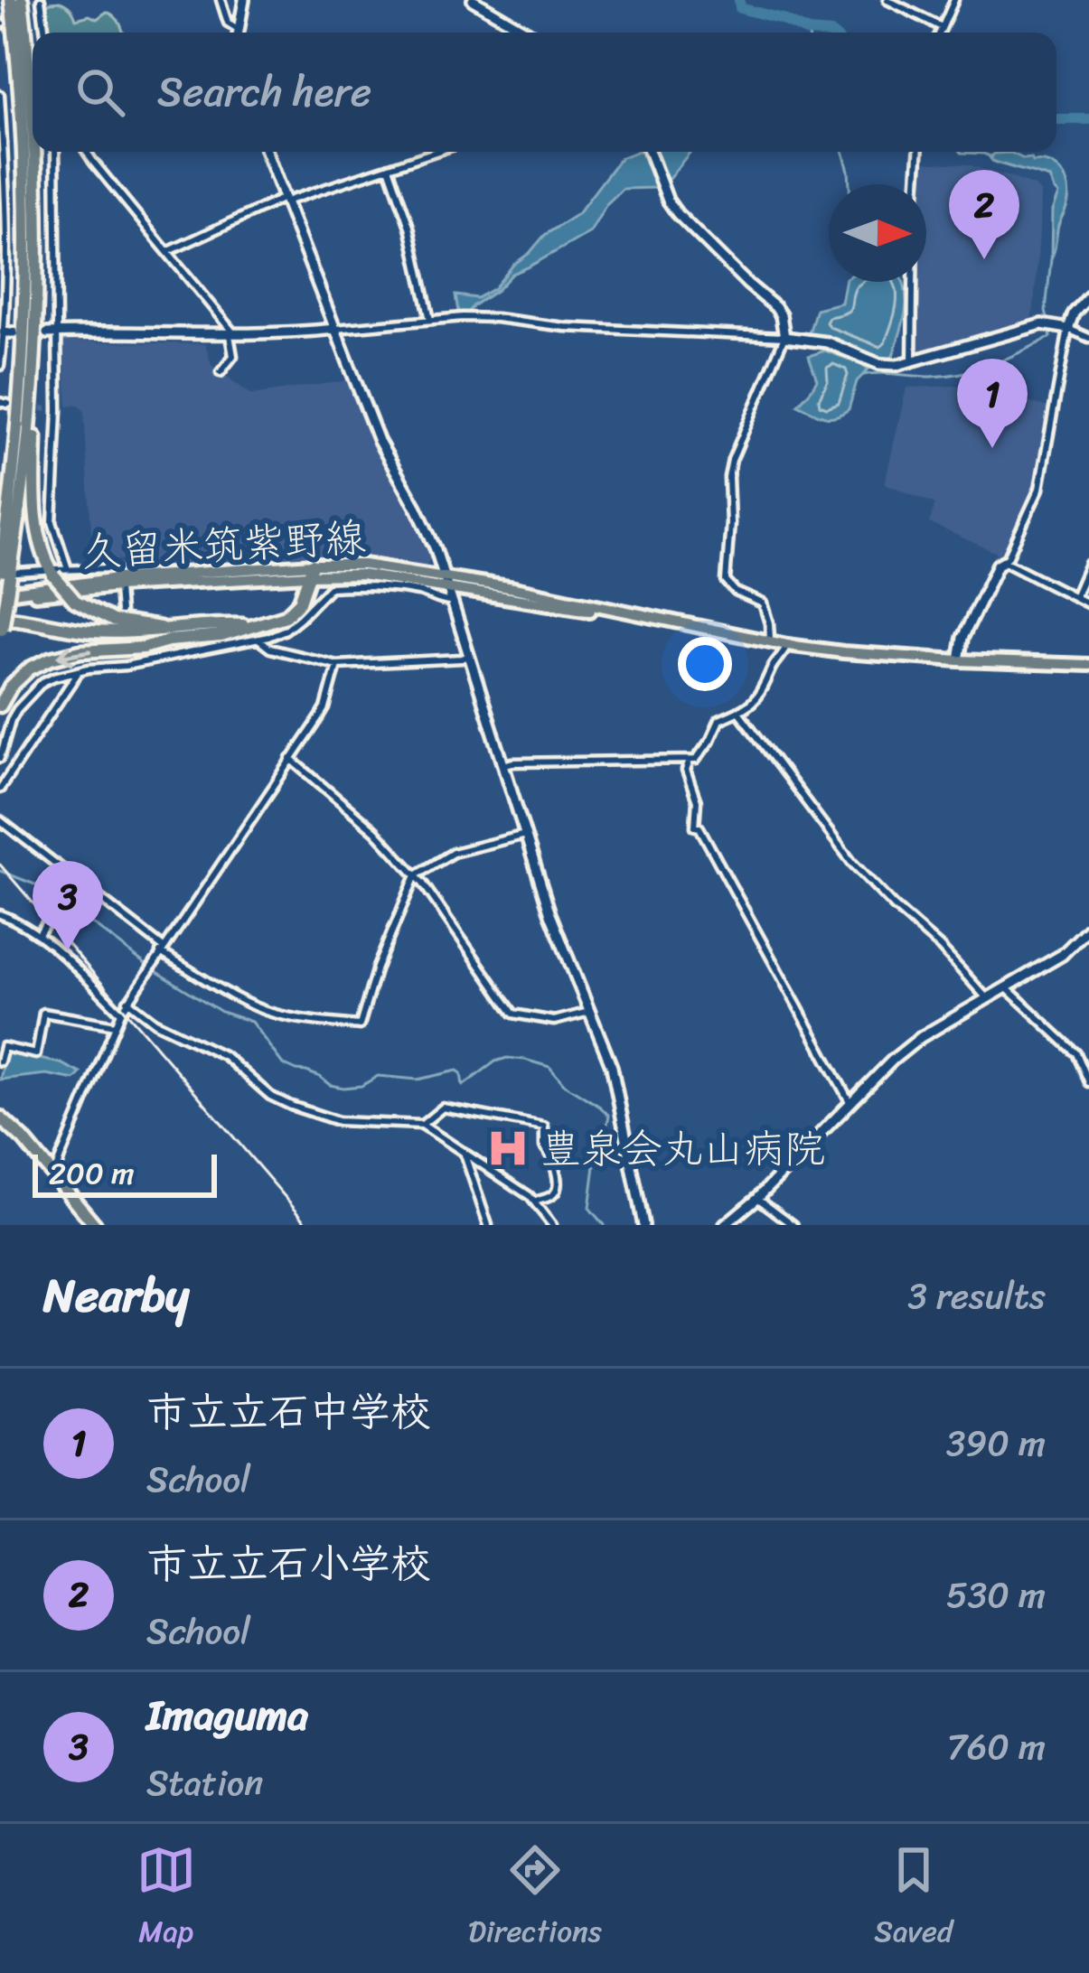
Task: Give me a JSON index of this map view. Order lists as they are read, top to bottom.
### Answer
{
  "streets": {
    "main road": ["久留米筑紫野線"]
  },
  "places": {
    "hospital": ["豊泉会丸山病院"]
  },
  "scale_bar": "200 m",
  "north": "right",
  "page": {
    "search": "Search here",
    "pins": ["2", "1", "3"],
    "scale": "200 m",
    "heading": ["Nearby", "3 results"],
    "list": [
      {
        "mark": "1",
        "name": "市立立石中学校",
        "note": "School",
        "value": "390 m"
      },
      {
        "mark": "2",
        "name": "市立立石小学校",
        "note": "School",
        "value": "530 m"
      },
      {
        "mark": "3",
        "name": "Imaguma",
        "note": "Station",
        "value": "760 m"
      }
    ],
    "nav": ["Map", "Directions", "Saved"]
  }
}
